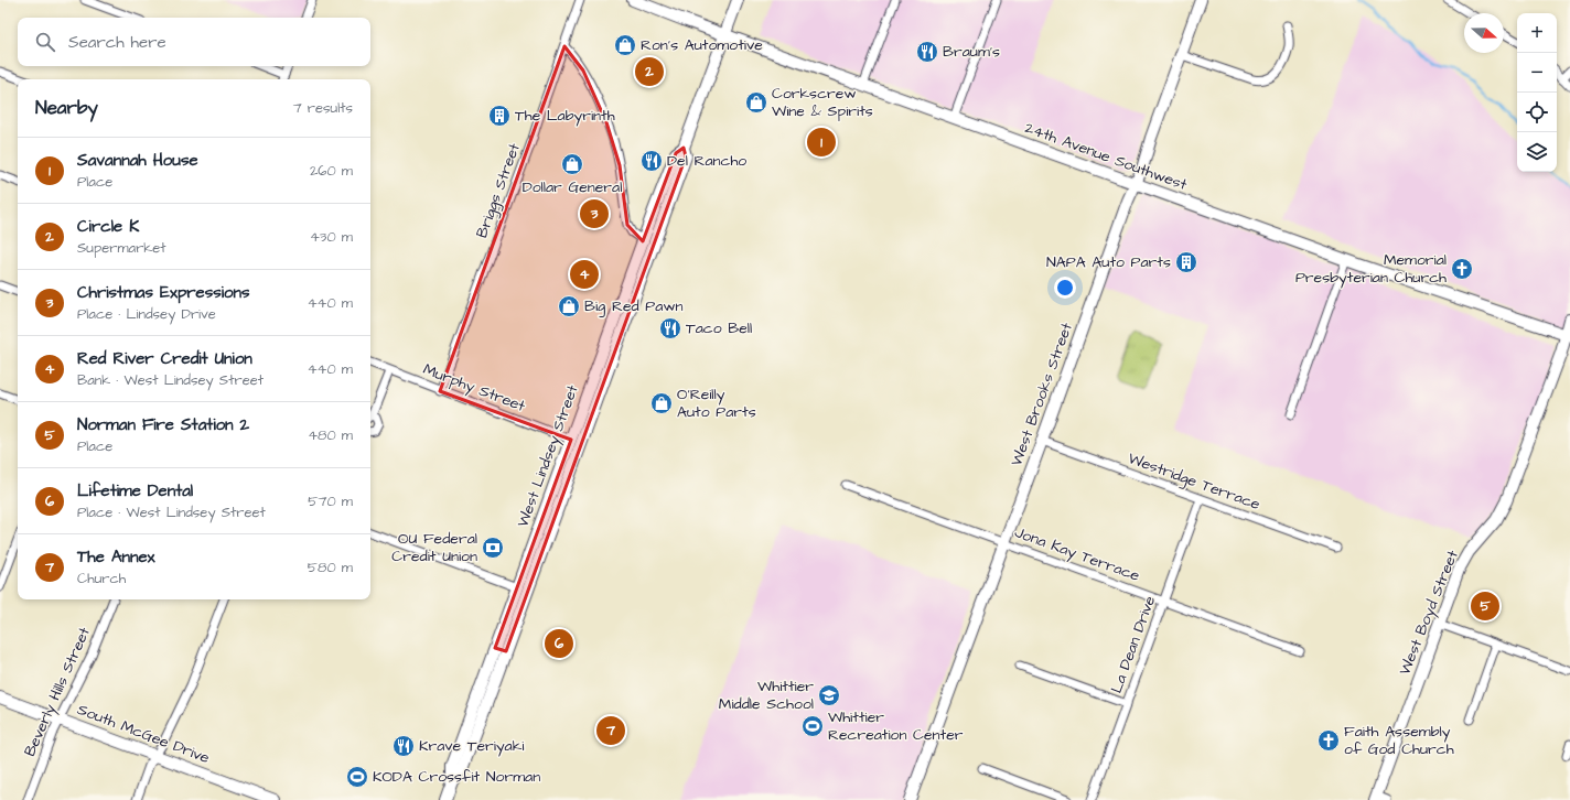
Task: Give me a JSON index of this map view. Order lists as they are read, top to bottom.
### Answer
{
  "streets": {
    "street": [
      "24th Avenue Southwest",
      "Briggs Street",
      "Murphy Street",
      "West Brooks Street",
      "West Lindsey Street",
      "Westridge Terrace",
      "Jona Kay Terrace",
      "West Boyd Street",
      "La Dean Drive",
      "Beverly Hills Street",
      "South McGee Drive"
    ]
  },
  "crossings": [
    ["24th Avenue Southwest", "West Brooks Street"],
    ["24th Avenue Southwest", "West Lindsey Street"],
    ["24th Avenue Southwest", "West Boyd Street"],
    ["Briggs Street", "Murphy Street"],
    ["Murphy Street", "West Lindsey Street"],
    ["West Brooks Street", "Westridge Terrace"],
    ["West Brooks Street", "Jona Kay Terrace"],
    ["Westridge Terrace", "La Dean Drive"],
    ["Jona Kay Terrace", "La Dean Drive"],
    ["Beverly Hills Street", "South McGee Drive"]
  ],
  "places": {
    "shop": [
      "Ron's Automotive",
      "Corkscrew Wine & Spirits",
      "Dollar General",
      "Big Red Pawn",
      "O'Reilly Auto Parts"
    ],
    "restaurant": [
      "Braum's",
      "Del Rancho",
      "Taco Bell",
      "Krave Teriyaki"
    ],
    "building": ["The Labyrinth", "NAPA Auto Parts"],
    "church": ["Memorial Presbyterian Church", "Faith Assembly of God Church"],
    "bank": ["OU Federal Credit Union"],
    "school or university": ["Whittier Middle School"],
    "sports": ["Whittier Recreation Center", "KODA Crossfit Norman"]
  },
  "north": "right",
  "page": {
    "map_buttons": ["+", "−"],
    "search": "Search here",
    "pins": [
      "2",
      "1",
      "3",
      "4",
      "5",
      "6",
      "7"
    ],
    "heading": ["Nearby", "7 results"],
    "list": [
      {
        "mark": "1",
        "name": "Savannah House",
        "note": "Place",
        "value": "260 m"
      },
      {
        "mark": "2",
        "name": "Circle K",
        "note": "Supermarket",
        "value": "430 m"
      },
      {
        "mark": "3",
        "name": "Christmas Expressions",
        "note": "Place · Lindsey Drive",
        "value": "440 m"
      },
      {
        "mark": "4",
        "name": "Red River Credit Union",
        "note": "Bank · West Lindsey Street",
        "value": "440 m"
      },
      {
        "mark": "5",
        "name": "Norman Fire Station 2",
        "note": "Place",
        "value": "480 m"
      },
      {
        "mark": "6",
        "name": "Lifetime Dental",
        "note": "Place · West Lindsey Street",
        "value": "570 m"
      },
      {
        "mark": "7",
        "name": "The Annex",
        "note": "Church",
        "value": "580 m"
      }
    ]
  }
}
